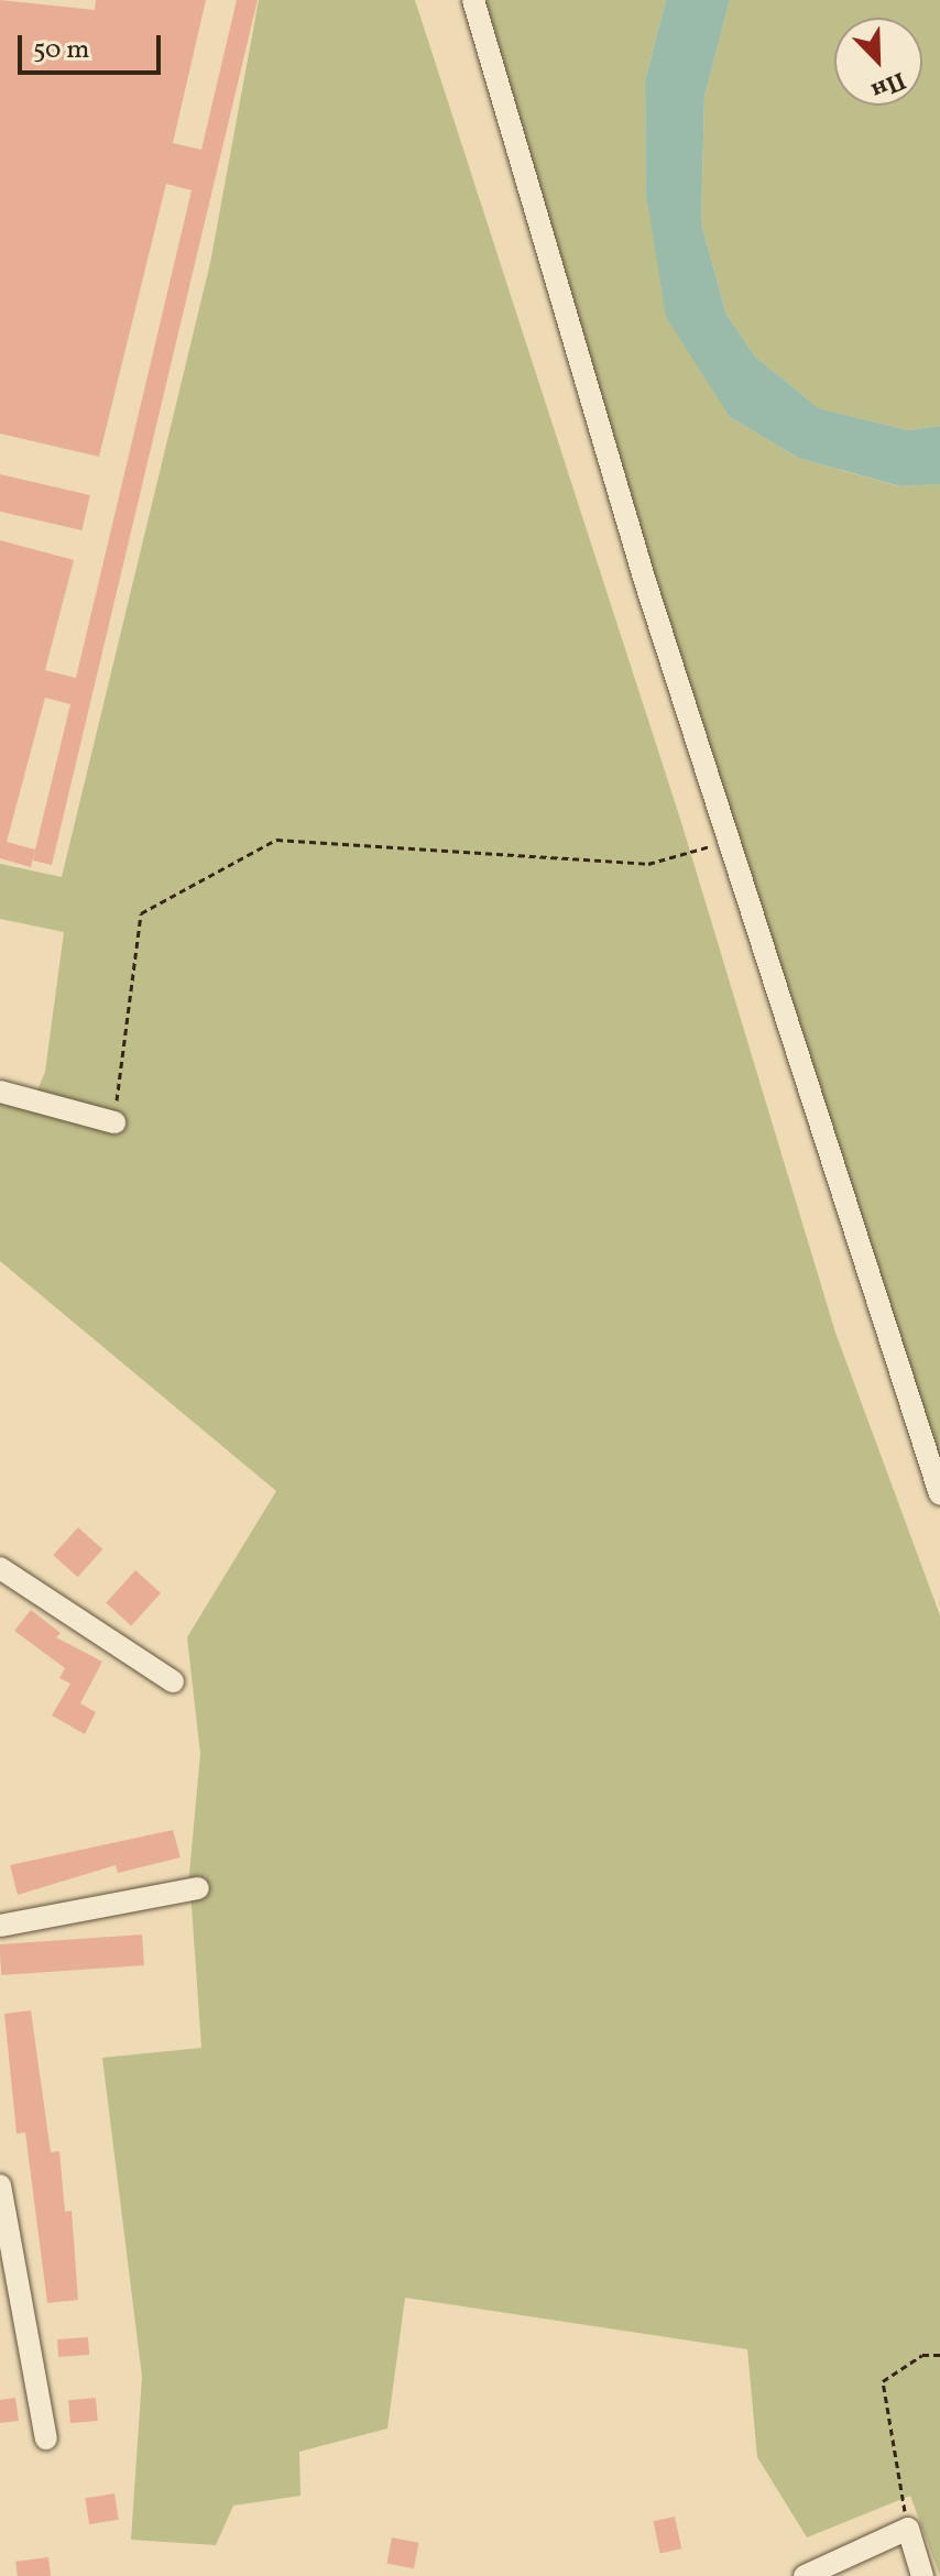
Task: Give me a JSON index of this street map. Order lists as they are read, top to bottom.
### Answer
{
  "scale_bar": "50 m",
  "north": "bottom right"
}
